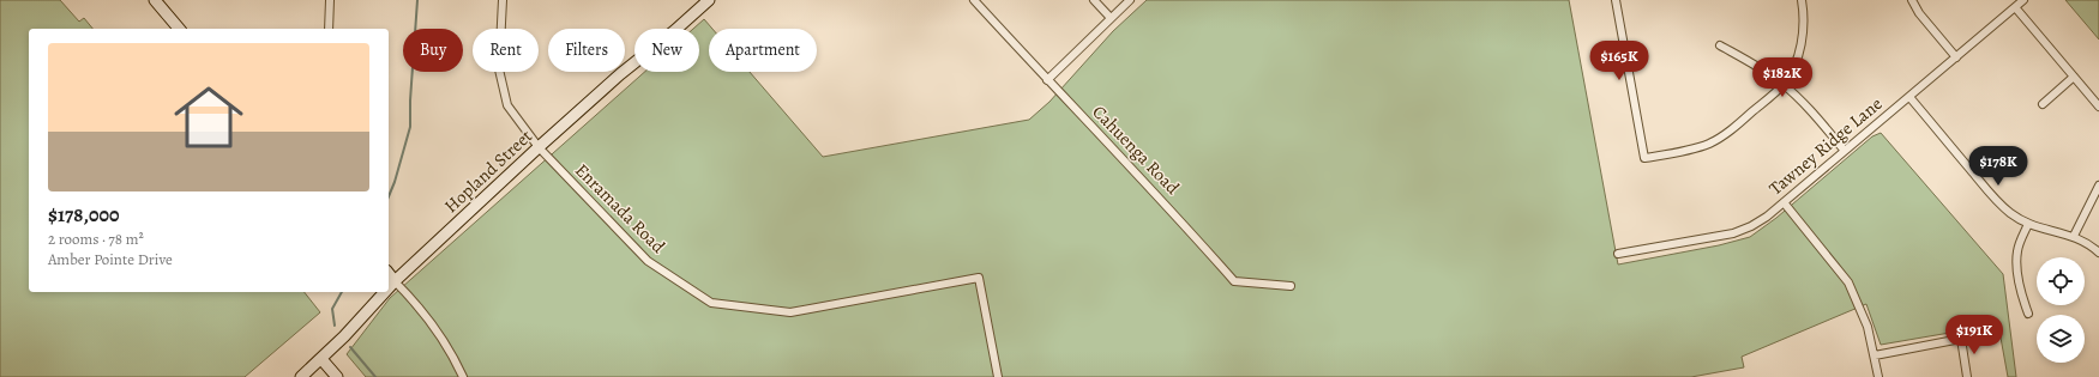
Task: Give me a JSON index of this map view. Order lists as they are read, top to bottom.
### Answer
{
  "streets": {
    "street": [
      "Tawney Ridge Lane",
      "Cahuenga Road",
      "Hopland Street",
      "Enramada Road"
    ]
  },
  "crossings": [
    ["Hopland Street", "Enramada Road"]
  ],
  "page": {
    "chip": [
      "Buy",
      "Rent",
      "Filters",
      "New",
      "Apartment"
    ],
    "list": [
      {
        "name": "$178,000",
        "note": "2 rooms · 78 m² · Amber Pointe Drive"
      }
    ],
    "price": [
      "$165K",
      "$182K",
      "$178K",
      "$191K"
    ]
  }
}
